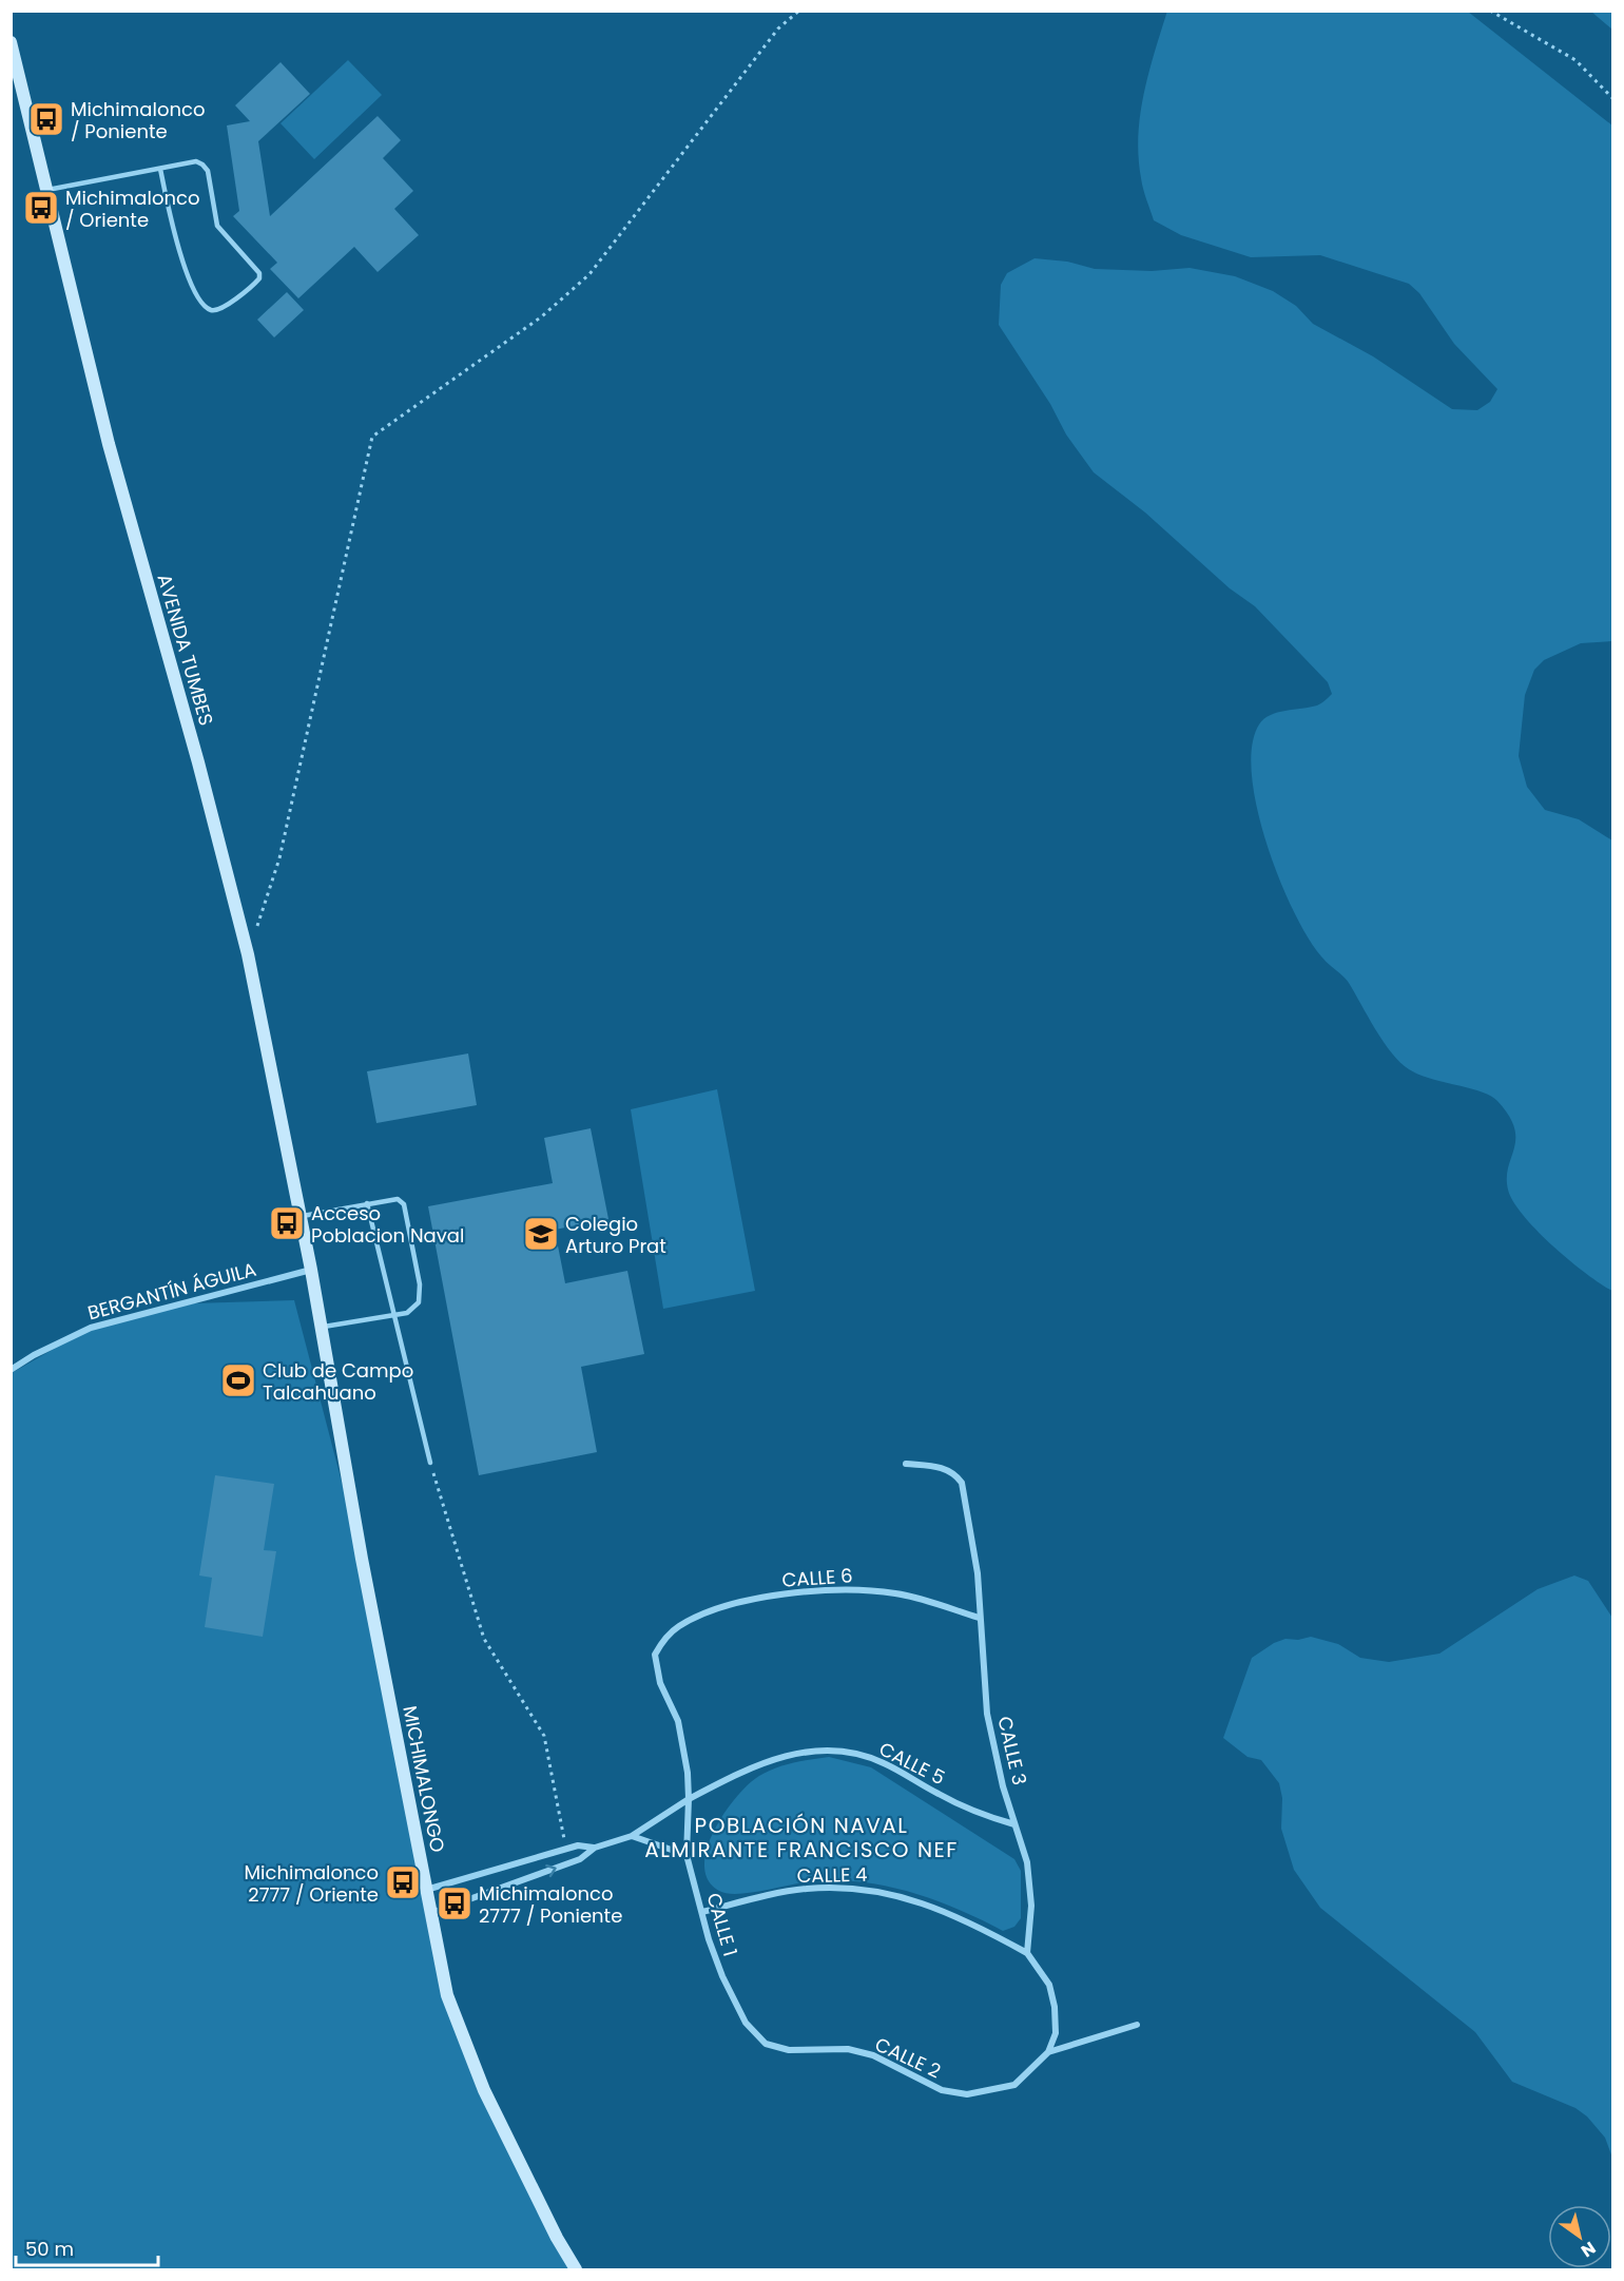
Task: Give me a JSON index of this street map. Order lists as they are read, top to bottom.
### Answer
{
  "streets": {
    "main road": ["AVENIDA TUMBES", "MICHIMALONGO"],
    "street": [
      "BERGANTÍN ÁGUILA",
      "CALLE 6",
      "CALLE 3",
      "CALLE 5",
      "CALLE 4",
      "CALLE 1",
      "CALLE 2"
    ]
  },
  "crossings": [
    ["AVENIDA TUMBES", "BERGANTÍN ÁGUILA"],
    ["AVENIDA TUMBES", "MICHIMALONGO"],
    ["BERGANTÍN ÁGUILA", "MICHIMALONGO"],
    ["CALLE 6", "CALLE 3"],
    ["CALLE 6", "CALLE 1"],
    ["CALLE 3", "CALLE 5"],
    ["CALLE 3", "CALLE 4"],
    ["CALLE 5", "CALLE 1"],
    ["CALLE 4", "CALLE 1"],
    ["CALLE 1", "CALLE 2"]
  ],
  "districts": ["POBLACIÓN NAVAL ALMIRANTE FRANCISCO NEF"],
  "places": {
    "bus stop": [
      "Michimalonco / Poniente",
      "Michimalonco / Oriente",
      "Acceso Poblacion Naval",
      "Michimalonco 2777 / Oriente",
      "Michimalonco 2777 / Poniente"
    ],
    "school or university": ["Colegio Arturo Prat"],
    "sports": ["Club de Campo Talcahuano"]
  },
  "scale_bar": "50 m",
  "north": "bottom right"
}
